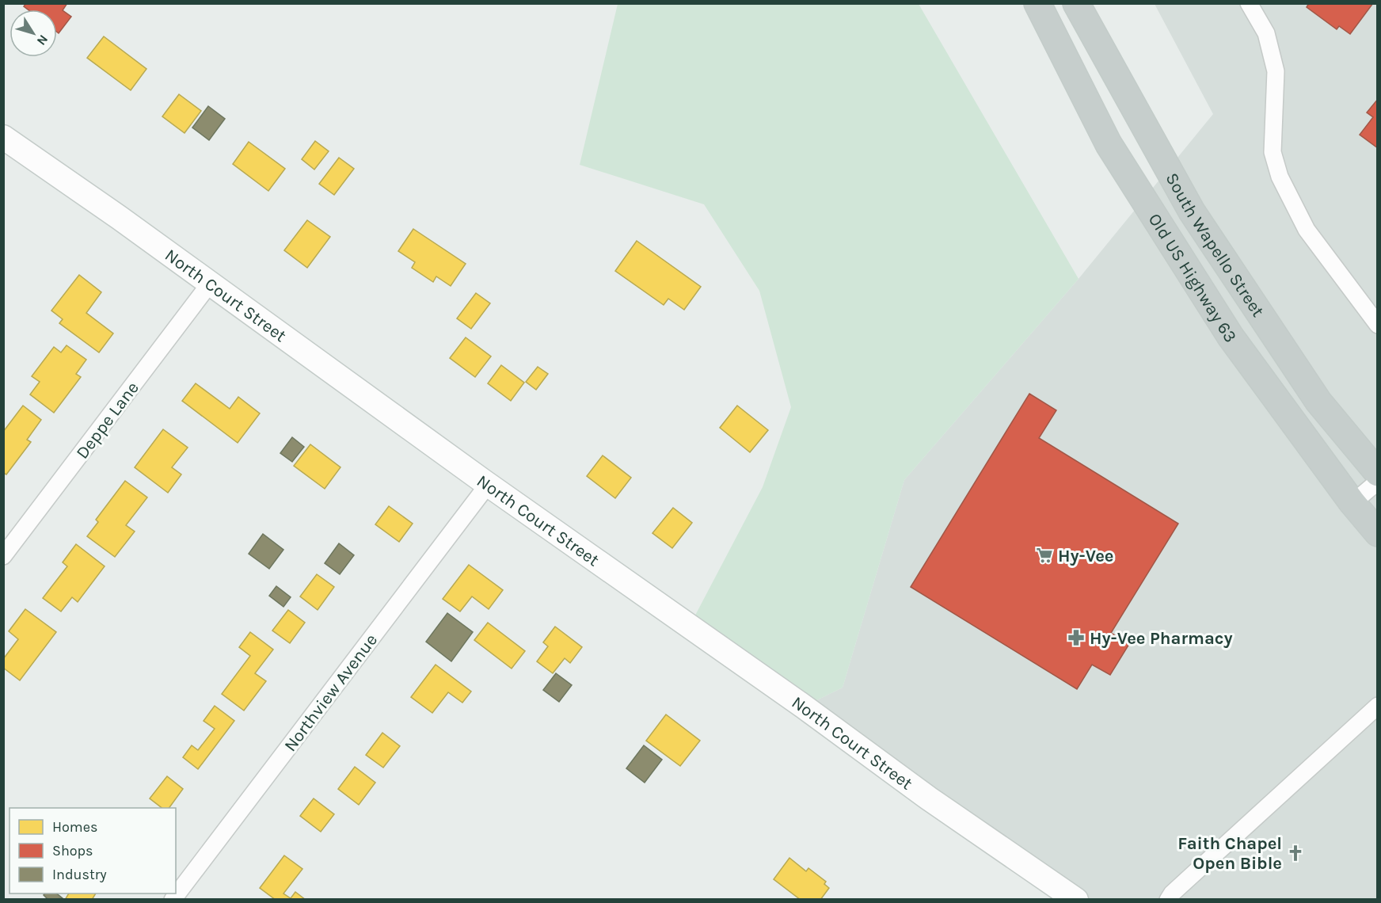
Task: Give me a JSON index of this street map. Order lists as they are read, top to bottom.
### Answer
{
  "streets": {
    "highway": ["South Wapello Street", "Old US Highway 63"],
    "main road": ["North Court Street"],
    "street": ["Deppe Lane", "Northview Avenue"]
  },
  "crossings": [
    ["North Court Street", "Deppe Lane"],
    ["North Court Street", "Northview Avenue"]
  ],
  "places": {
    "supermarket": ["Hy-Vee"],
    "pharmacy": ["Hy-Vee Pharmacy"],
    "church": ["Faith Chapel Open Bible"]
  },
  "legend": ["Homes", "Shops", "Industry"],
  "north": "bottom right"
}
